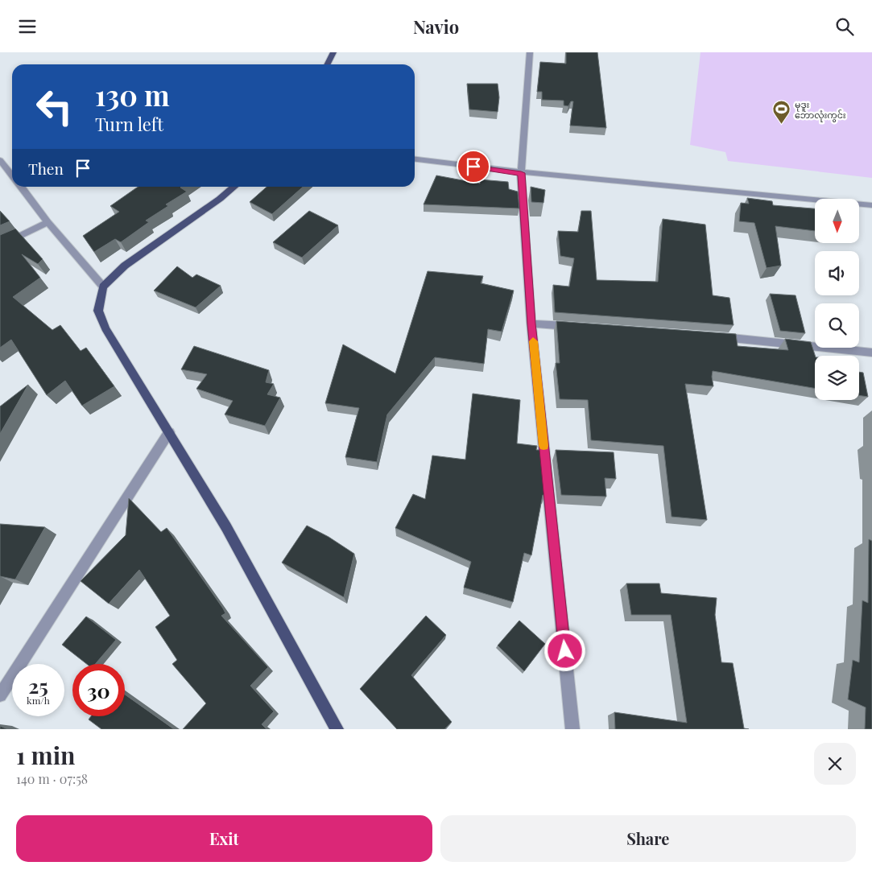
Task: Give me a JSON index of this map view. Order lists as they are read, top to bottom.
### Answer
{
  "places": {
    "sports": ["မုဒူး ဘောလုံးကွင်း"]
  },
  "north": "bottom",
  "page": {
    "header": "Navio",
    "turn": ["130 m", "Turn left"],
    "then": "Then",
    "speed": "25 km/h",
    "limit": "30",
    "heading": ["1 min", "140 m · 07:58"],
    "buttons": ["Exit", "Share"]
  }
}
